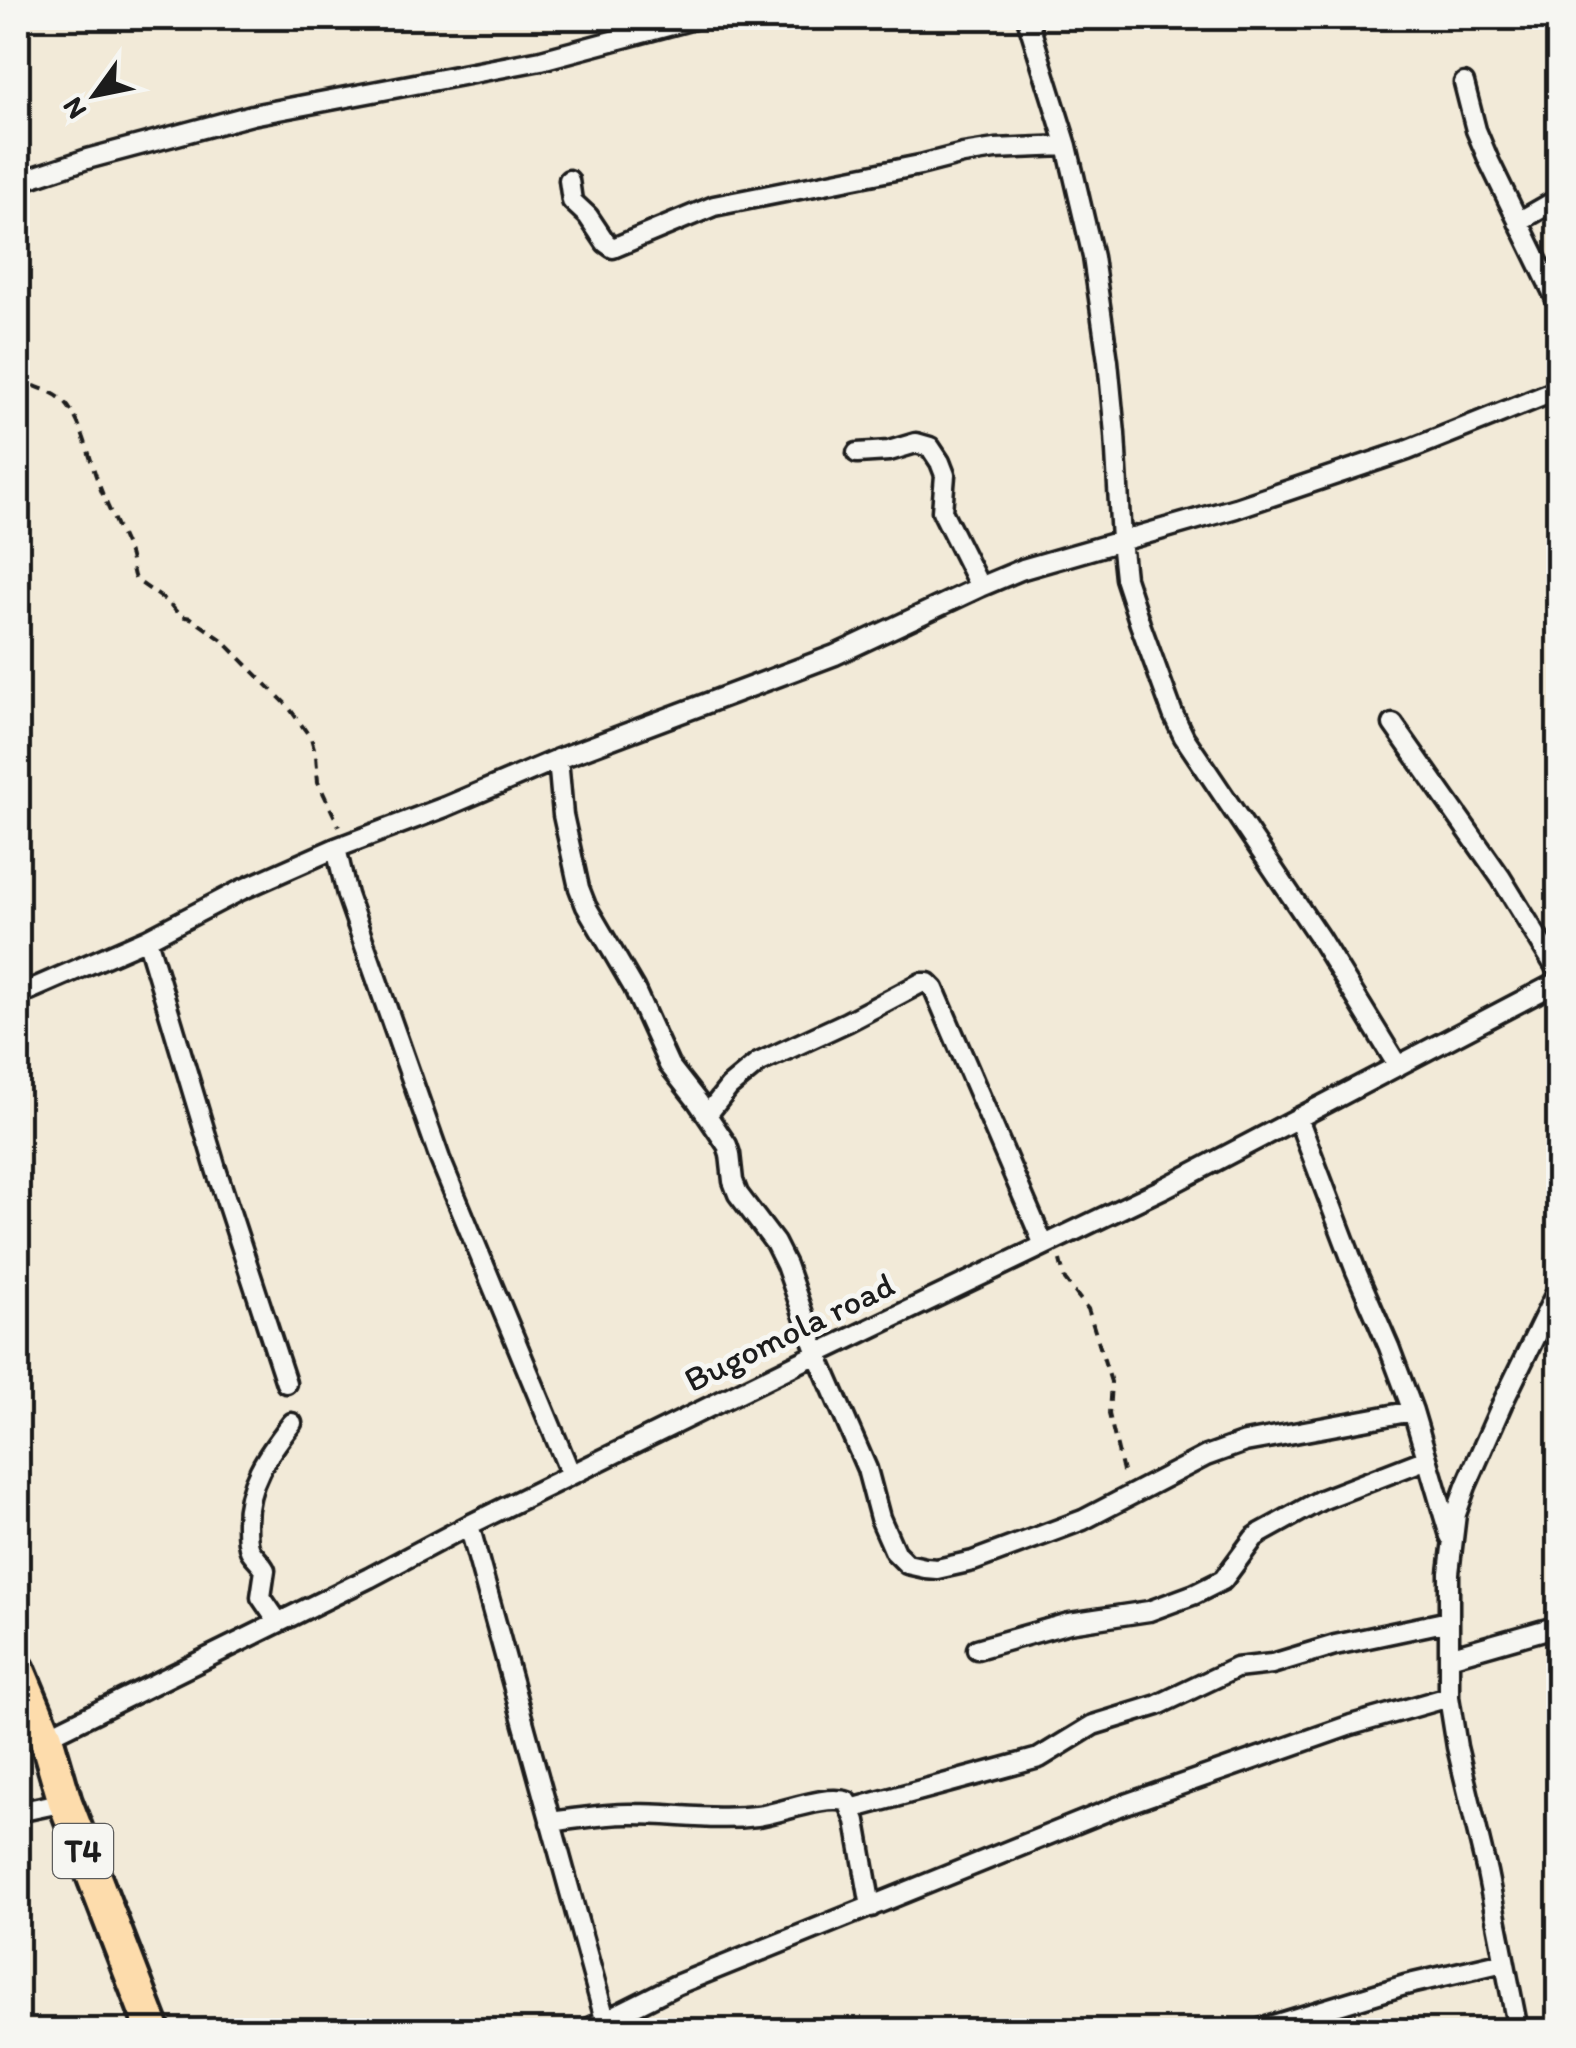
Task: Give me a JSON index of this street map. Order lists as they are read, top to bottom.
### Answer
{
  "streets": {
    "highway": ["T4"],
    "street": ["Bugomola road"]
  },
  "crossings": [
    ["Bugomola road", "T4"]
  ],
  "north": "bottom left"
}
